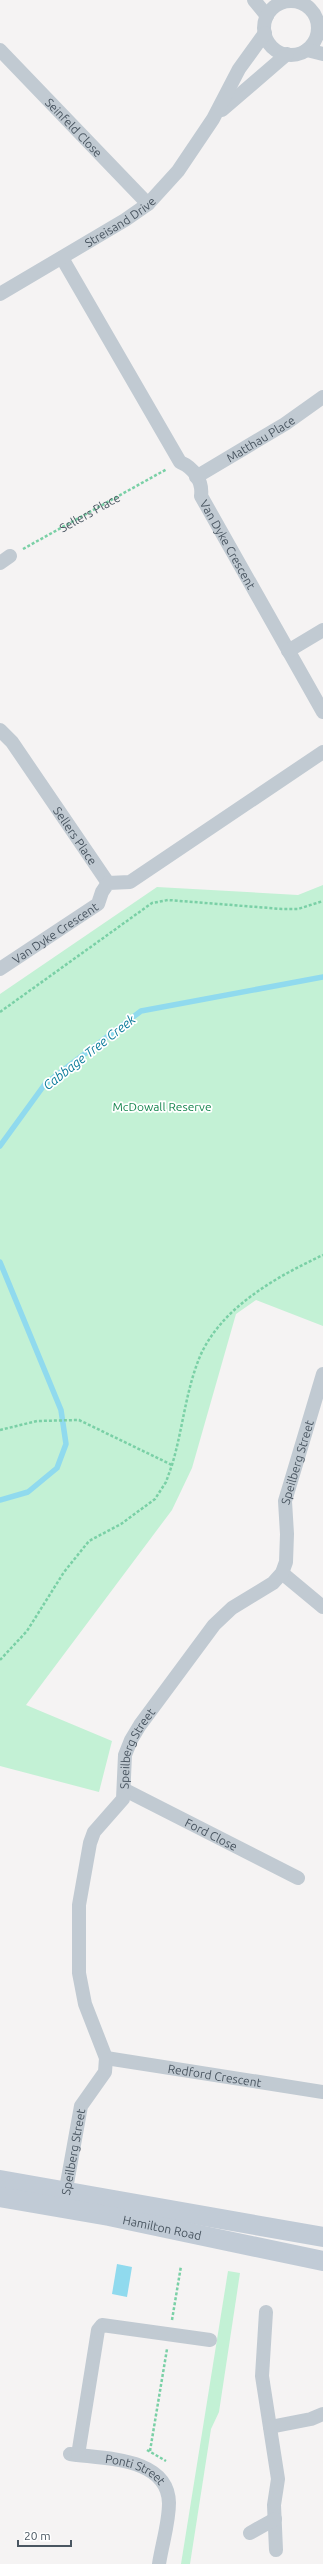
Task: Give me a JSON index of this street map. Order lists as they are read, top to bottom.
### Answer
{
  "streets": {
    "main road": ["Hamilton Road"],
    "street": [
      "Seinfeld Close",
      "Streisand Drive",
      "Matthau Place",
      "Sellers Place",
      "Van Dyke Crescent",
      "Speilberg Street",
      "Ford Close",
      "Redford Crescent",
      "Ponti Street"
    ]
  },
  "crossings": [
    ["Seinfeld Close", "Streisand Drive"],
    ["Streisand Drive", "Van Dyke Crescent"],
    ["Matthau Place", "Van Dyke Crescent"],
    ["Sellers Place", "Van Dyke Crescent"],
    ["Speilberg Street", "Ford Close"],
    ["Speilberg Street", "Redford Crescent"],
    ["Speilberg Street", "Hamilton Road"]
  ],
  "water": ["Cabbage Tree Creek"],
  "parks": ["McDowall Reserve"],
  "scale_bar": "20 m"
}
